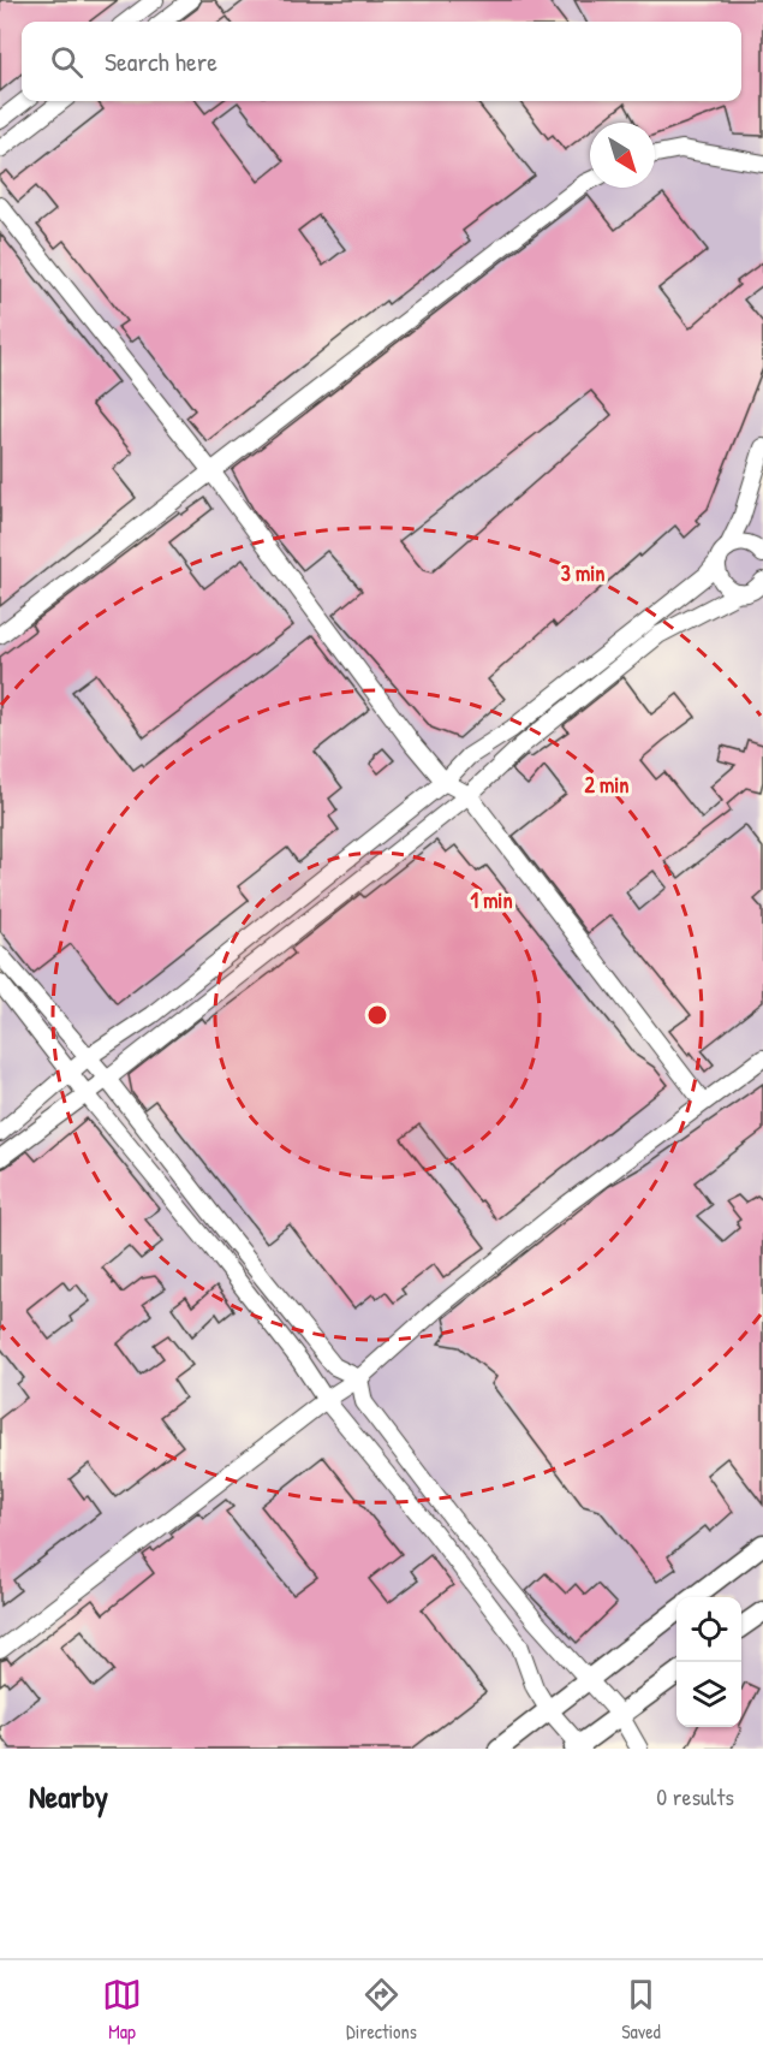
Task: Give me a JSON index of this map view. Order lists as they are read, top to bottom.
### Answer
{
  "north": "bottom right",
  "page": {
    "search": "Search here",
    "heading": ["Nearby", "0 results"],
    "nav": ["Map", "Directions", "Saved"]
  },
  "rings": ["3 min", "2 min", "1 min"]
}
